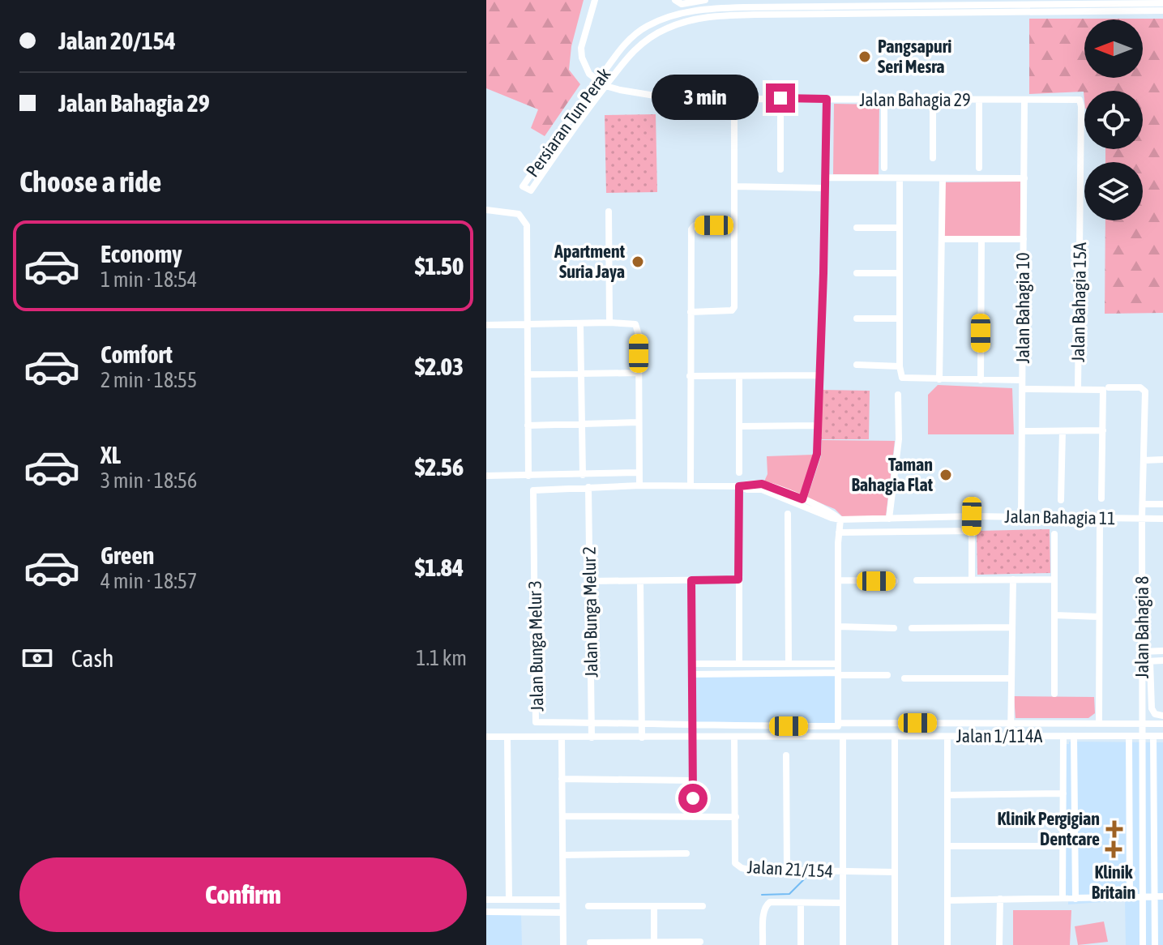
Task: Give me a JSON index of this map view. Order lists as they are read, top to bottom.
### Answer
{
  "streets": {
    "street": [
      "Jalan Bahagia 29",
      "Persiaran Tun Perak",
      "Jalan Bahagia 15A",
      "Jalan Bahagia 10",
      "Jalan Bahagia 11",
      "Jalan Bunga Melur 2",
      "Jalan Bahagia 8",
      "Jalan Bunga Melur 3",
      "Jalan 1/114A",
      "Jalan 21/154"
    ]
  },
  "crossings": [
    ["Jalan Bahagia 29", "Persiaran Tun Perak"],
    ["Jalan Bahagia 29", "Jalan Bahagia 15A"],
    ["Jalan Bahagia 29", "Jalan Bahagia 10"],
    ["Jalan Bahagia 10", "Jalan Bahagia 11"],
    ["Jalan Bahagia 11", "Jalan Bahagia 8"],
    ["Jalan Bunga Melur 2", "Jalan Bunga Melur 3"],
    ["Jalan Bunga Melur 2", "Jalan 1/114A"],
    ["Jalan Bahagia 8", "Jalan Bunga Melur 3"],
    ["Jalan Bahagia 8", "Jalan 1/114A"],
    ["Jalan 1/114A", "Jalan 21/154"]
  ],
  "places": {
    "other": ["Pangsapuri Seri Mesra", "Apartment Suria Jaya", "Taman Bahagia Flat"],
    "health": ["Klinik Pergigian Dentcare", "Klinik Britain"]
  },
  "north": "left",
  "page": {
    "banner": ["Jalan 20/154", "Jalan Bahagia 29"],
    "bubble": "3 min",
    "heading": "Choose a ride",
    "list": [
      {
        "name": "Economy",
        "note": "1 min · 18:54",
        "value": "$1.50"
      },
      {
        "name": "Comfort",
        "note": "2 min · 18:55",
        "value": "$2.03"
      },
      {
        "name": "XL",
        "note": "3 min · 18:56",
        "value": "$2.56"
      },
      {
        "name": "Green",
        "note": "4 min · 18:57",
        "value": "$1.84"
      }
    ],
    "pay": ["Cash", "1.1 km"],
    "buttons": "Confirm"
  }
}
